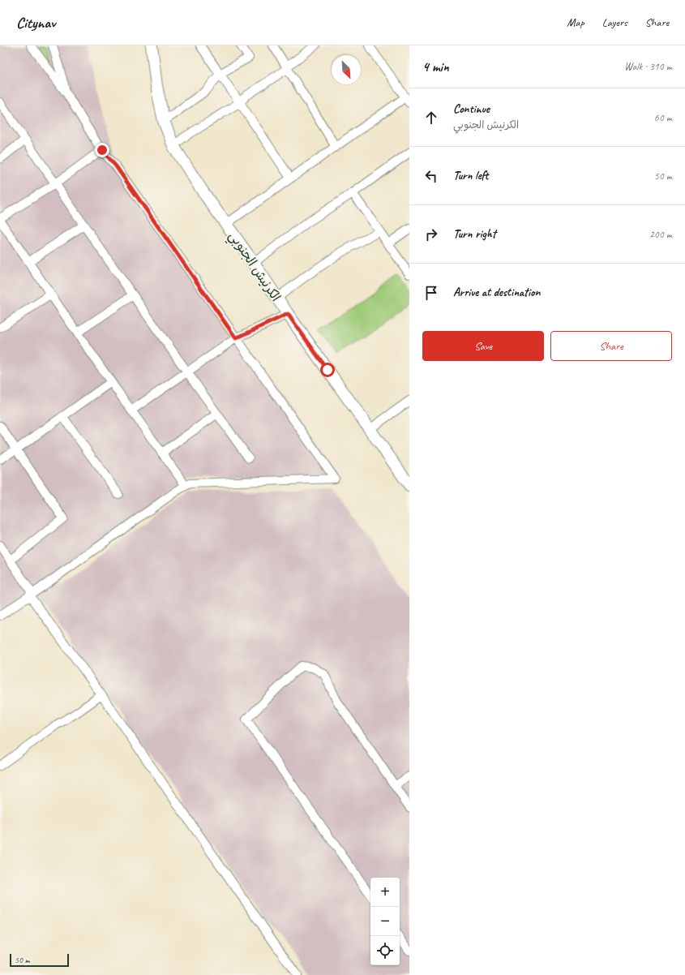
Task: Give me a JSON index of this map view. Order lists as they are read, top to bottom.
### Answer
{
  "streets": {
    "main road": ["الكرنيش الجنوبي"]
  },
  "scale_bar": "50 m",
  "north": "bottom right",
  "page": {
    "header": "Citynav",
    "nav": ["Map", "Layers", "Share"],
    "heading": ["4 min", "Walk · 310 m"],
    "list": [
      ["Continue", "الكرنيش الجنوبي", "60 m"],
      ["Turn left", "50 m"],
      ["Turn right", "200 m"],
      "Arrive at destination"
    ],
    "buttons": ["Save", "Share"],
    "map_buttons": ["+", "−"],
    "scale": "50 m"
  }
}
